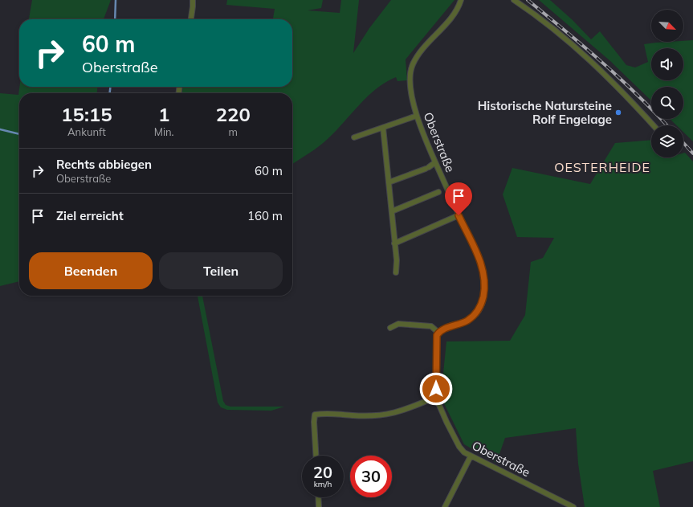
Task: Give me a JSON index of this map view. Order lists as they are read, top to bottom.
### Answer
{
  "streets": {
    "street": ["Oberstraße"]
  },
  "districts": ["OESTERHEIDE"],
  "places": ["Historische Natursteine Rolf Engelage"],
  "north": "bottom right",
  "page": {
    "turn": ["60 m", "Oberstraße"],
    "eta": [
      "15:15",
      "Ankunft",
      "1",
      "Min.",
      "220",
      "m"
    ],
    "list": [
      {
        "name": "Rechts abbiegen",
        "note": "Oberstraße",
        "value": "60 m"
      },
      {
        "name": "Ziel erreicht",
        "value": "160 m"
      }
    ],
    "buttons": ["Beenden", "Teilen"],
    "speed": "20 km/h",
    "limit": "30"
  }
}
